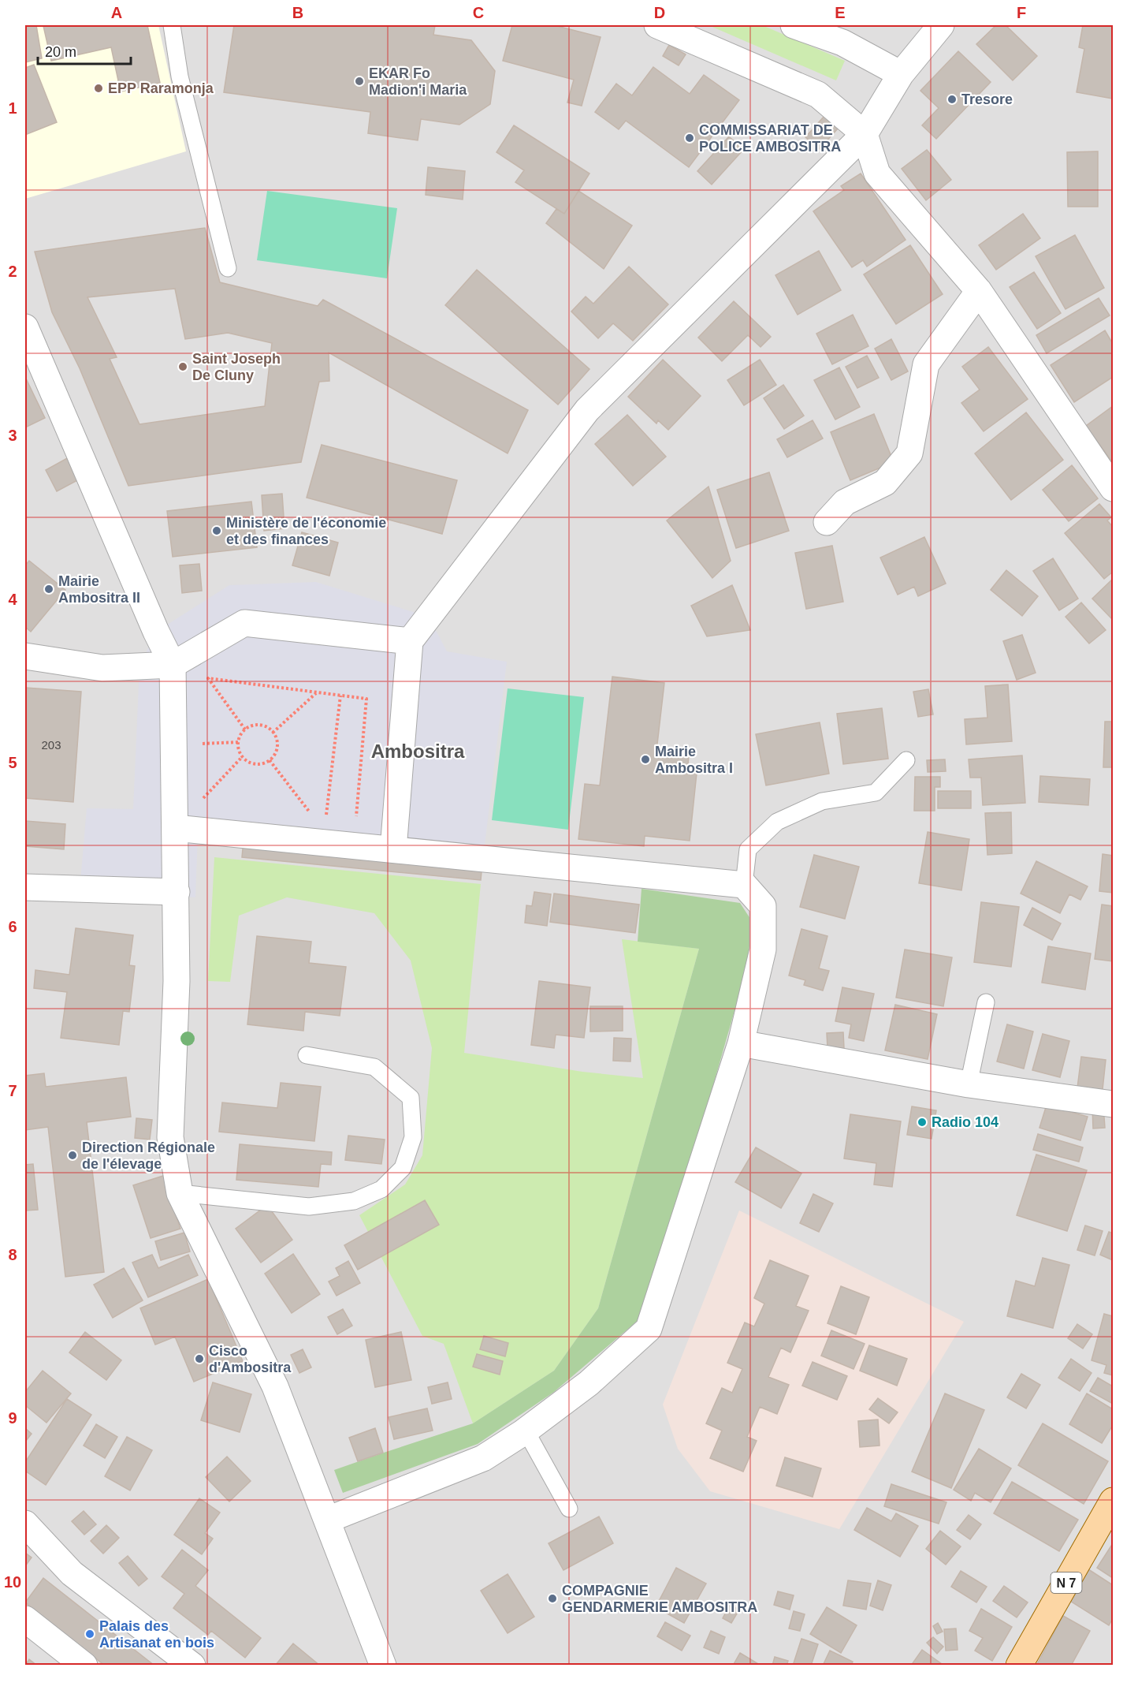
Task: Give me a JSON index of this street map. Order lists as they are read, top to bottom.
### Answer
{
  "streets": {
    "main road": ["N 7"]
  },
  "districts": ["Ambositra"],
  "places": [
    "EKAR Fo Madion'i Maria",
    "EPP Raramonja",
    "Tresore",
    "COMMISSARIAT DE POLICE AMBOSITRA",
    "Saint Joseph De Cluny",
    "Ministère de l'économie et des finances",
    "Mairie Ambositra II",
    "Mairie Ambositra I",
    "Radio 104",
    "Direction Régionale de l'élevage",
    "Cisco d'Ambositra",
    "COMPAGNIE GENDARMERIE AMBOSITRA",
    "Palais des Artisanat en bois"
  ],
  "house_numbers": ["203"],
  "scale_bar": "20 m",
  "grid": {
    "columns": [
      "A",
      "B",
      "C",
      "D",
      "E",
      "F"
    ],
    "rows": [
      "1",
      "2",
      "3",
      "4",
      "5",
      "6",
      "7",
      "8",
      "9",
      "10"
    ]
  }
}
